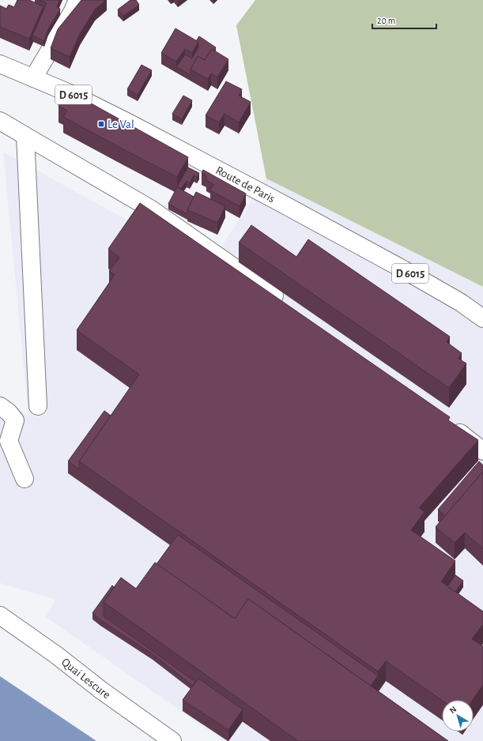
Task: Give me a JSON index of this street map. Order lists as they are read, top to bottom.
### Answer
{
  "streets": {
    "main road": ["D 6015", "Route de Paris", "Quai Lescure"]
  },
  "places": {
    "transit": ["Le Val"]
  },
  "scale_bar": "20 m",
  "north": "top left"
}
